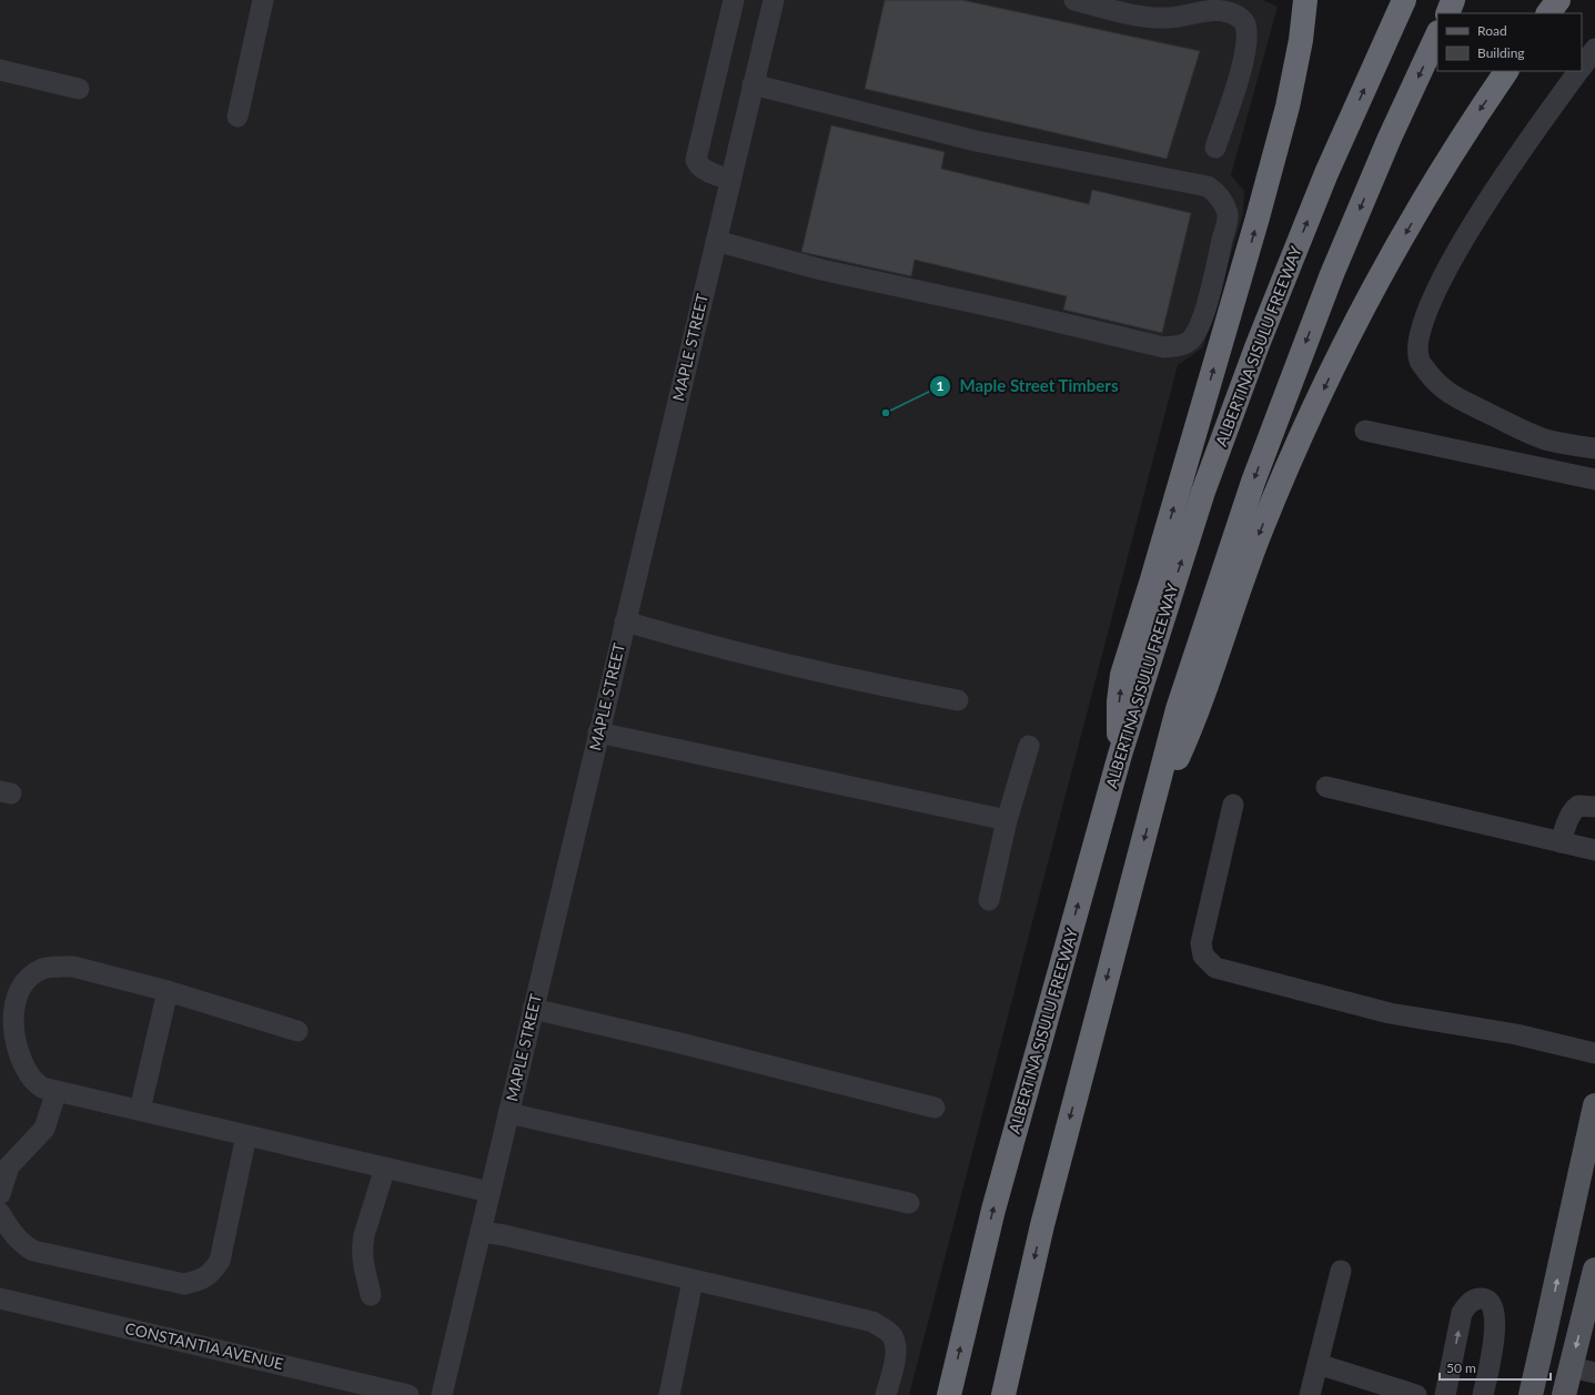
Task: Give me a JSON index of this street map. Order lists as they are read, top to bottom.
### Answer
{
  "streets": {
    "highway": ["ALBERTINA SISULU FREEWAY"],
    "street": ["MAPLE STREET", "CONSTANTIA AVENUE"]
  },
  "places": ["Maple Street Timbers"],
  "legend": ["Road", "Building"],
  "scale_bar": "50 m"
}
